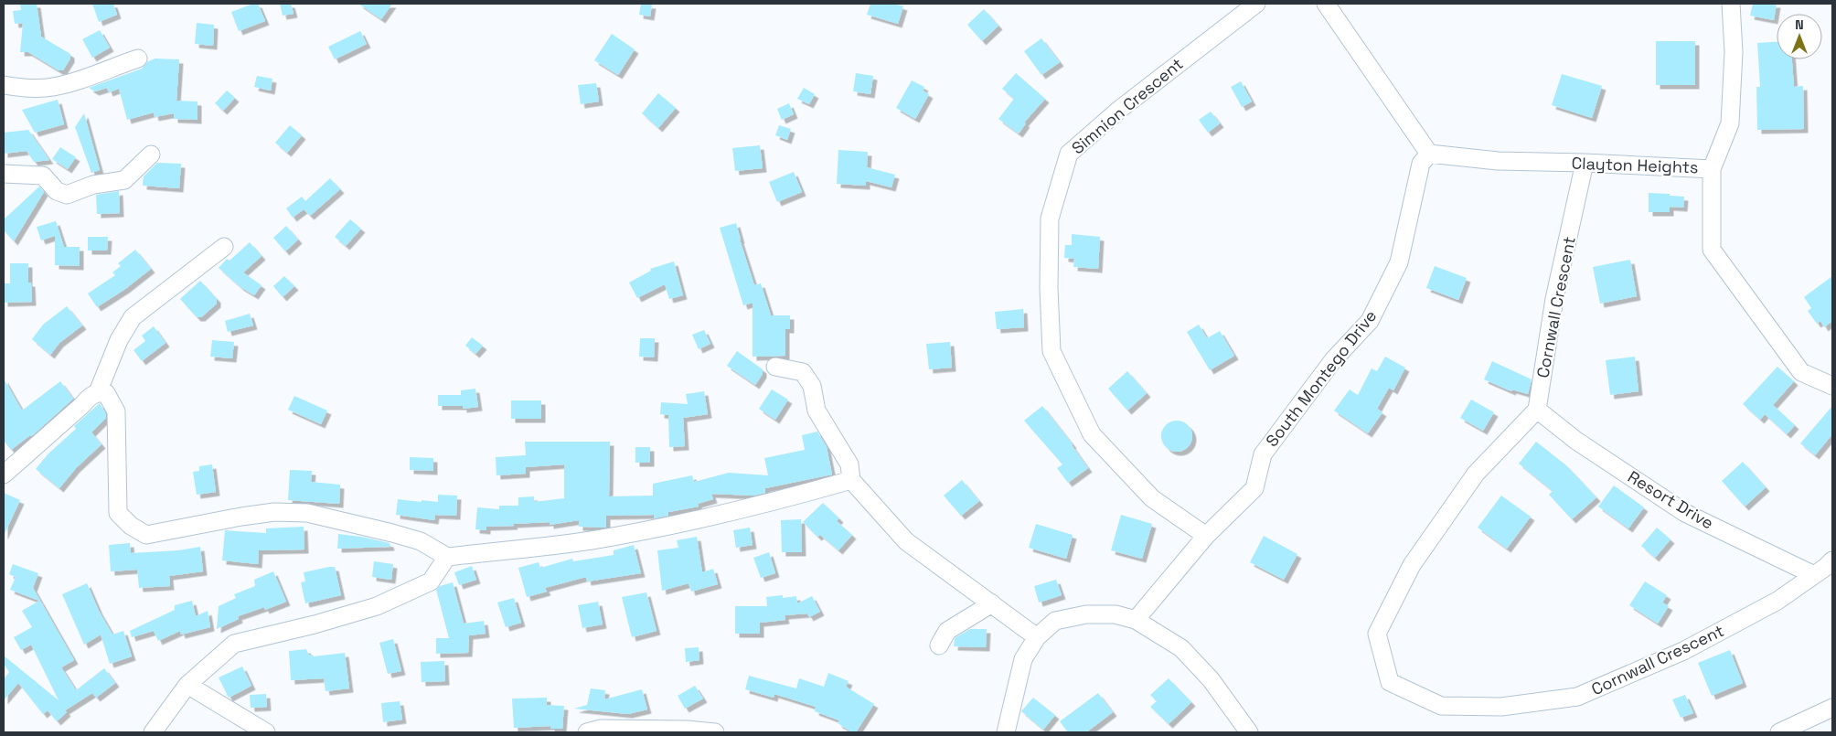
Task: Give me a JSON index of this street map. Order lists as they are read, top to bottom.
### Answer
{
  "streets": {
    "street": [
      "Simnion Crescent",
      "Clayton Heights",
      "Cornwall Crescent",
      "South Montego Drive",
      "Resort Drive"
    ]
  },
  "crossings": [
    ["Simnion Crescent", "South Montego Drive"],
    ["Clayton Heights", "Cornwall Crescent"],
    ["Clayton Heights", "South Montego Drive"],
    ["Cornwall Crescent", "Resort Drive"]
  ],
  "north": "top"
}
